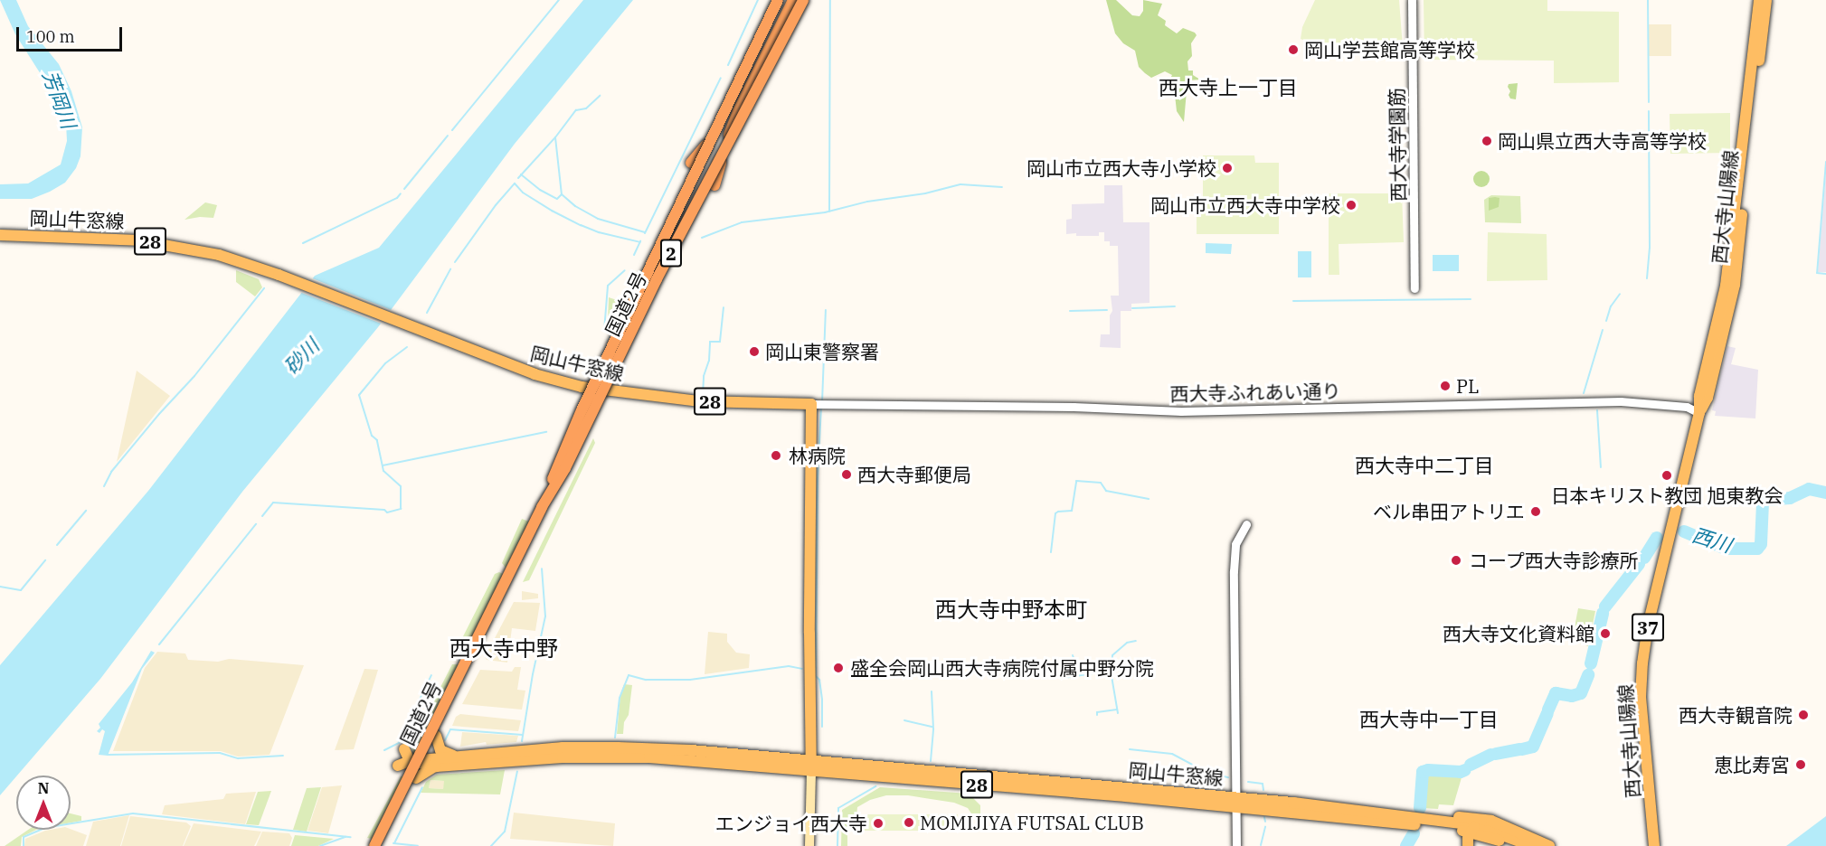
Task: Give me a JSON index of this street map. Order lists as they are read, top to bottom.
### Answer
{
  "streets": {
    "highway": ["2", "国道2号"],
    "main road": [
      "西大寺山陽線",
      "岡山牛窓線",
      "28",
      "37"
    ],
    "street": ["西大寺学園筋", "西大寺ふれあい通り"]
  },
  "crossings": [
    ["西大寺山陽線", "西大寺ふれあい通り"],
    ["岡山牛窓線", "西大寺ふれあい通り"]
  ],
  "districts": [
    "西大寺上一丁目",
    "西大寺中二丁目",
    "西大寺中野本町",
    "西大寺中野",
    "西大寺中一丁目"
  ],
  "water": ["芳岡川", "砂川", "西川"],
  "places": [
    "岡山学芸館高等学校",
    "岡山県立西大寺高等学校",
    "岡山市立西大寺小学校",
    "岡山市立西大寺中学校",
    "岡山東警察署",
    "PL",
    "林病院",
    "西大寺郵便局",
    "日本キリスト教団 旭東教会",
    "ベル串田アトリエ",
    "コープ西大寺診療所",
    "西大寺文化資料館",
    "盛全会岡山西大寺病院付属中野分院",
    "西大寺観音院",
    "恵比寿宮",
    "MOMIJIYA FUTSAL CLUB",
    "エンジョイ西大寺"
  ],
  "scale_bar": "100 m",
  "north": "top"
}
